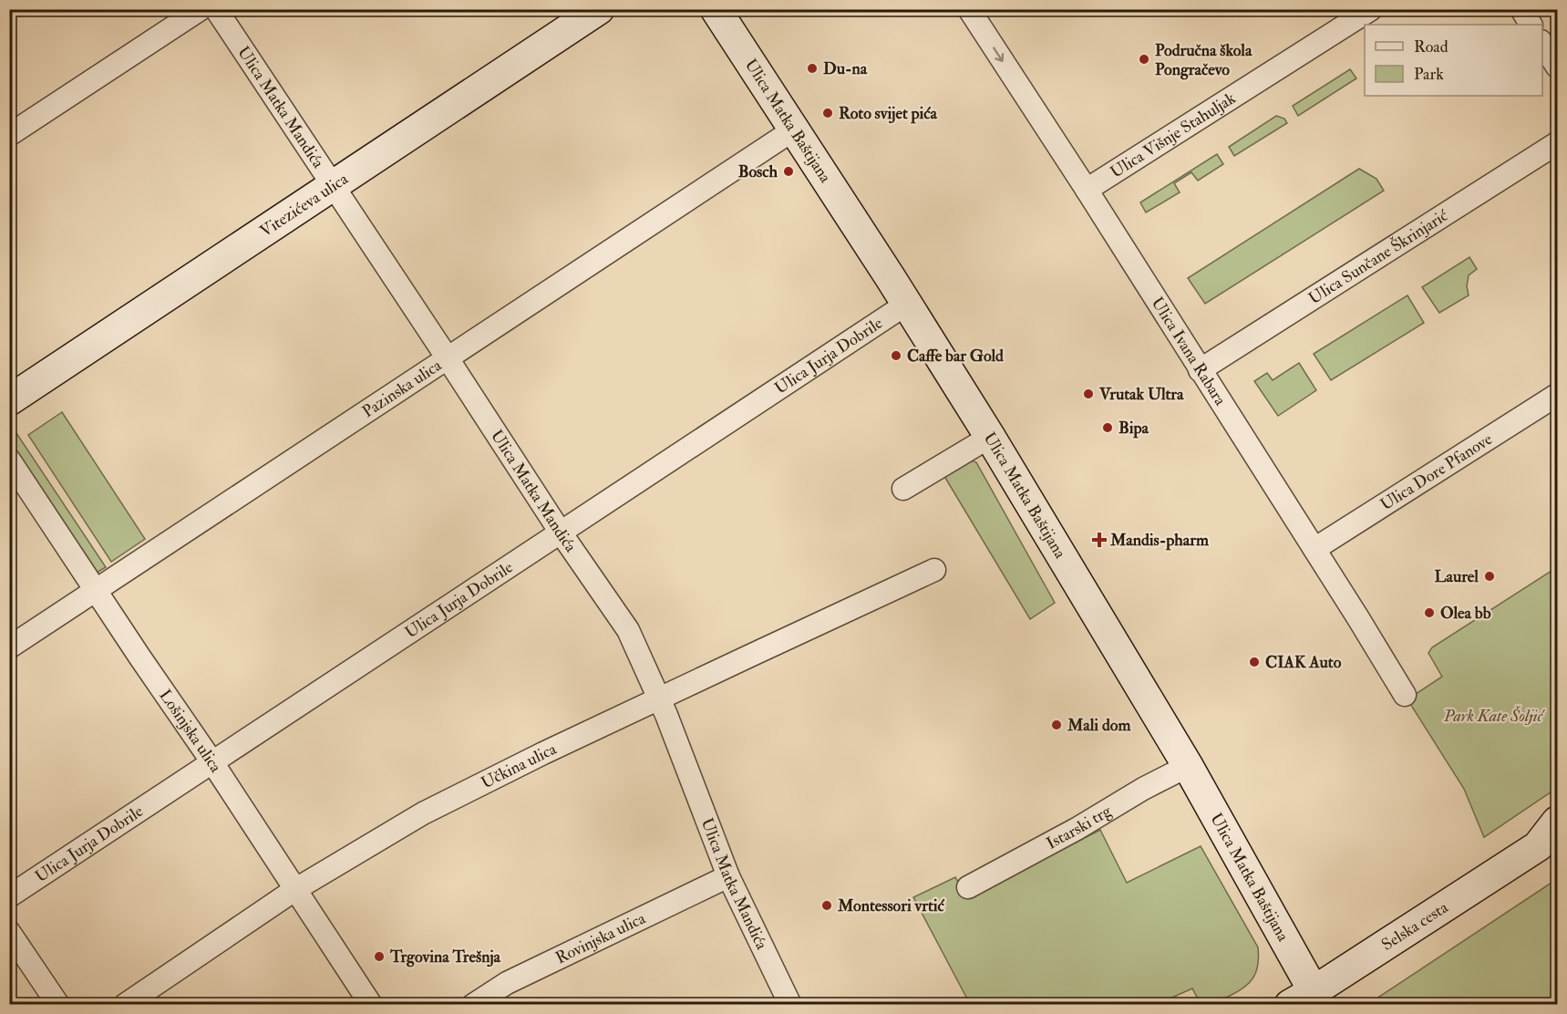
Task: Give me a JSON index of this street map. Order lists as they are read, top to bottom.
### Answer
{
  "streets": {
    "street": [
      "Ulica Matka Mandića",
      "Ulica Matka Baštijana",
      "Ulica Višnje Stahuljak",
      "Vitezićeva ulica",
      "Ulica Sunčane Škrinjarić",
      "Ulica Ivana Rabara",
      "Ulica Jurja Dobrile",
      "Pazinska ulica",
      "Ulica Dore Pfanove",
      "Lošinjska ulica",
      "Učkina ulica",
      "Istarski trg",
      "Selska cesta",
      "Rovinjska ulica"
    ]
  },
  "crossings": [
    ["Ulica Matka Mandića", "Vitezićeva ulica"],
    ["Ulica Matka Mandića", "Ulica Jurja Dobrile"],
    ["Ulica Matka Mandića", "Pazinska ulica"],
    ["Ulica Matka Mandića", "Učkina ulica"],
    ["Ulica Matka Mandića", "Rovinjska ulica"],
    ["Ulica Matka Baštijana", "Ulica Jurja Dobrile"],
    ["Ulica Matka Baštijana", "Pazinska ulica"],
    ["Ulica Matka Baštijana", "Istarski trg"],
    ["Ulica Matka Baštijana", "Selska cesta"],
    ["Ulica Višnje Stahuljak", "Ulica Ivana Rabara"],
    ["Ulica Sunčane Škrinjarić", "Ulica Ivana Rabara"],
    ["Ulica Ivana Rabara", "Ulica Dore Pfanove"],
    ["Ulica Jurja Dobrile", "Lošinjska ulica"],
    ["Pazinska ulica", "Lošinjska ulica"],
    ["Lošinjska ulica", "Učkina ulica"]
  ],
  "parks": ["Park Kate Šoljić"],
  "places": {
    "other": [
      "Područna škola Pongračevo",
      "Du-na",
      "Roto svijet pića",
      "Bosch",
      "Caffe bar Gold",
      "Vrutak Ultra",
      "Bipa",
      "Laurel",
      "Olea bb",
      "CIAK Auto",
      "Mali dom",
      "Montessori vrtić",
      "Trgovina Trešnja"
    ],
    "health": ["Mandis-pharm"]
  },
  "legend": ["Road", "Park"]
}
